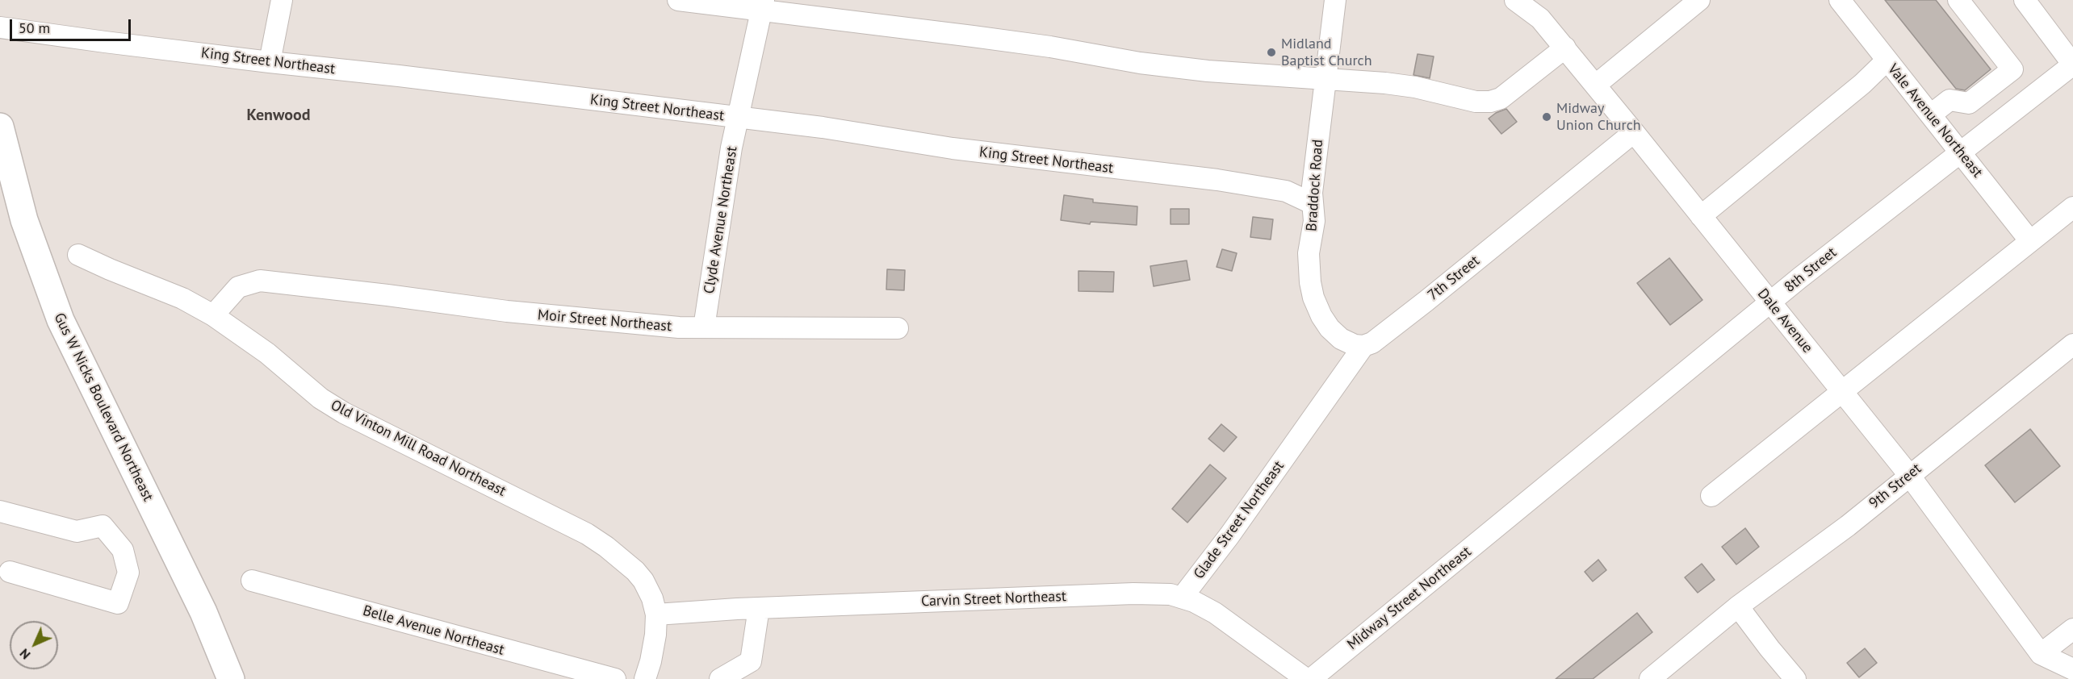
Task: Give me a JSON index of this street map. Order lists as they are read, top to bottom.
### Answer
{
  "streets": {
    "main road": ["Gus W Nicks Boulevard Northeast"],
    "street": [
      "King Street Northeast",
      "Vale Avenue Northeast",
      "Braddock Road",
      "Clyde Avenue Northeast",
      "8th Street",
      "7th Street",
      "Moir Street Northeast",
      "Dale Avenue",
      "Old Vinton Mill Road Northeast",
      "9th Street",
      "Glade Street Northeast",
      "Midway Street Northeast",
      "Carvin Street Northeast",
      "Belle Avenue Northeast"
    ]
  },
  "crossings": [
    ["King Street Northeast", "Braddock Road"],
    ["King Street Northeast", "Clyde Avenue Northeast"],
    ["Vale Avenue Northeast", "8th Street"],
    ["Braddock Road", "7th Street"],
    ["Clyde Avenue Northeast", "Moir Street Northeast"],
    ["8th Street", "Dale Avenue"],
    ["8th Street", "Midway Street Northeast"],
    ["7th Street", "Dale Avenue"],
    ["7th Street", "Glade Street Northeast"],
    ["Moir Street Northeast", "Old Vinton Mill Road Northeast"],
    ["Dale Avenue", "9th Street"],
    ["Old Vinton Mill Road Northeast", "Carvin Street Northeast"],
    ["Glade Street Northeast", "Carvin Street Northeast"]
  ],
  "districts": ["Kenwood"],
  "places": ["Midland Baptist Church", "Midway Union Church"],
  "scale_bar": "50 m",
  "north": "bottom left"
}
